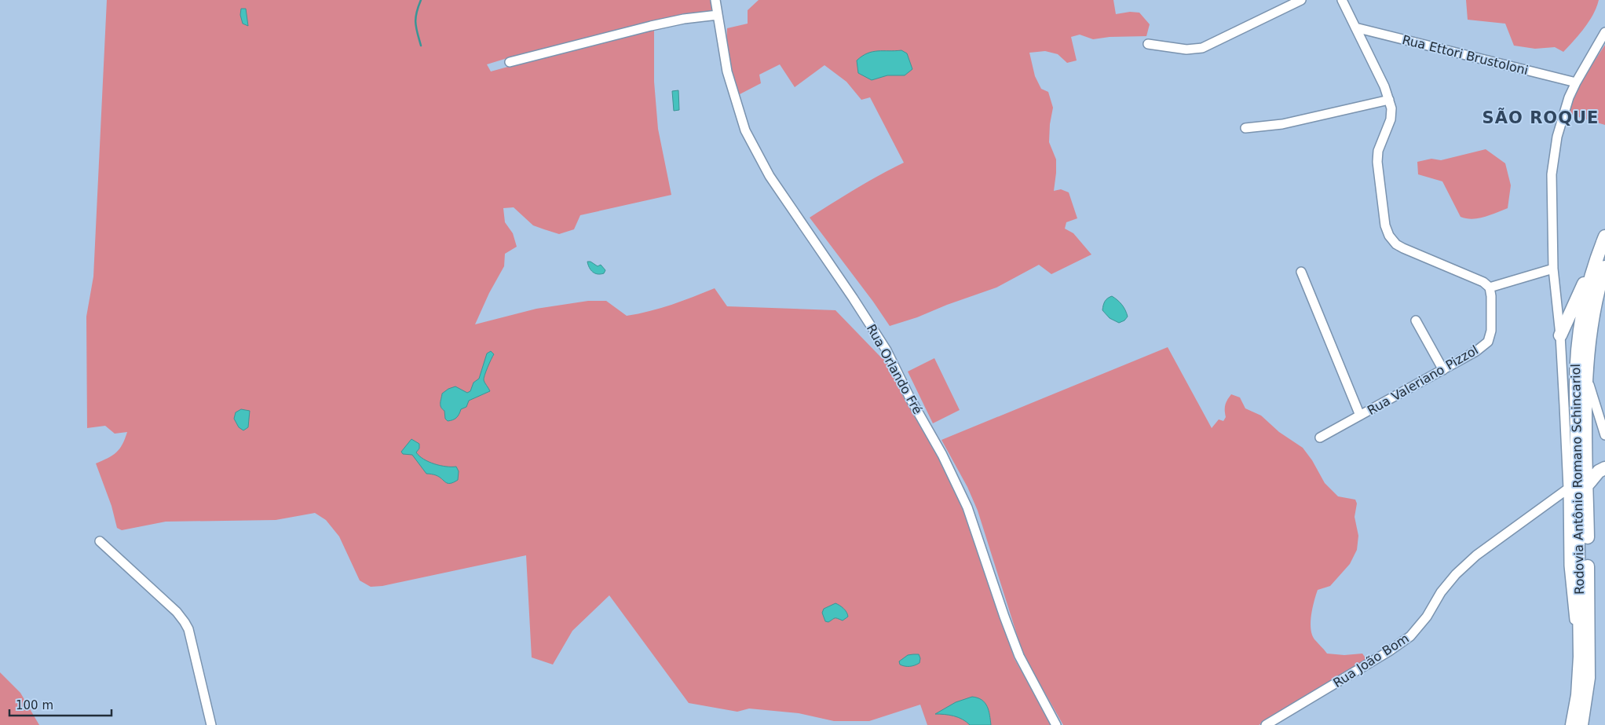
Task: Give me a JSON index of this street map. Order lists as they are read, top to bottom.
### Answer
{
  "streets": {
    "highway": ["Rodovia Antônio Romano Schincariol"],
    "street": [
      "Rua Ettori Brustoloni",
      "Rua Orlando Fré",
      "Rua Valeriano Pizzol",
      "Rua João Bom"
    ]
  },
  "districts": ["SÃO ROQUE"],
  "scale_bar": "100 m"
}
